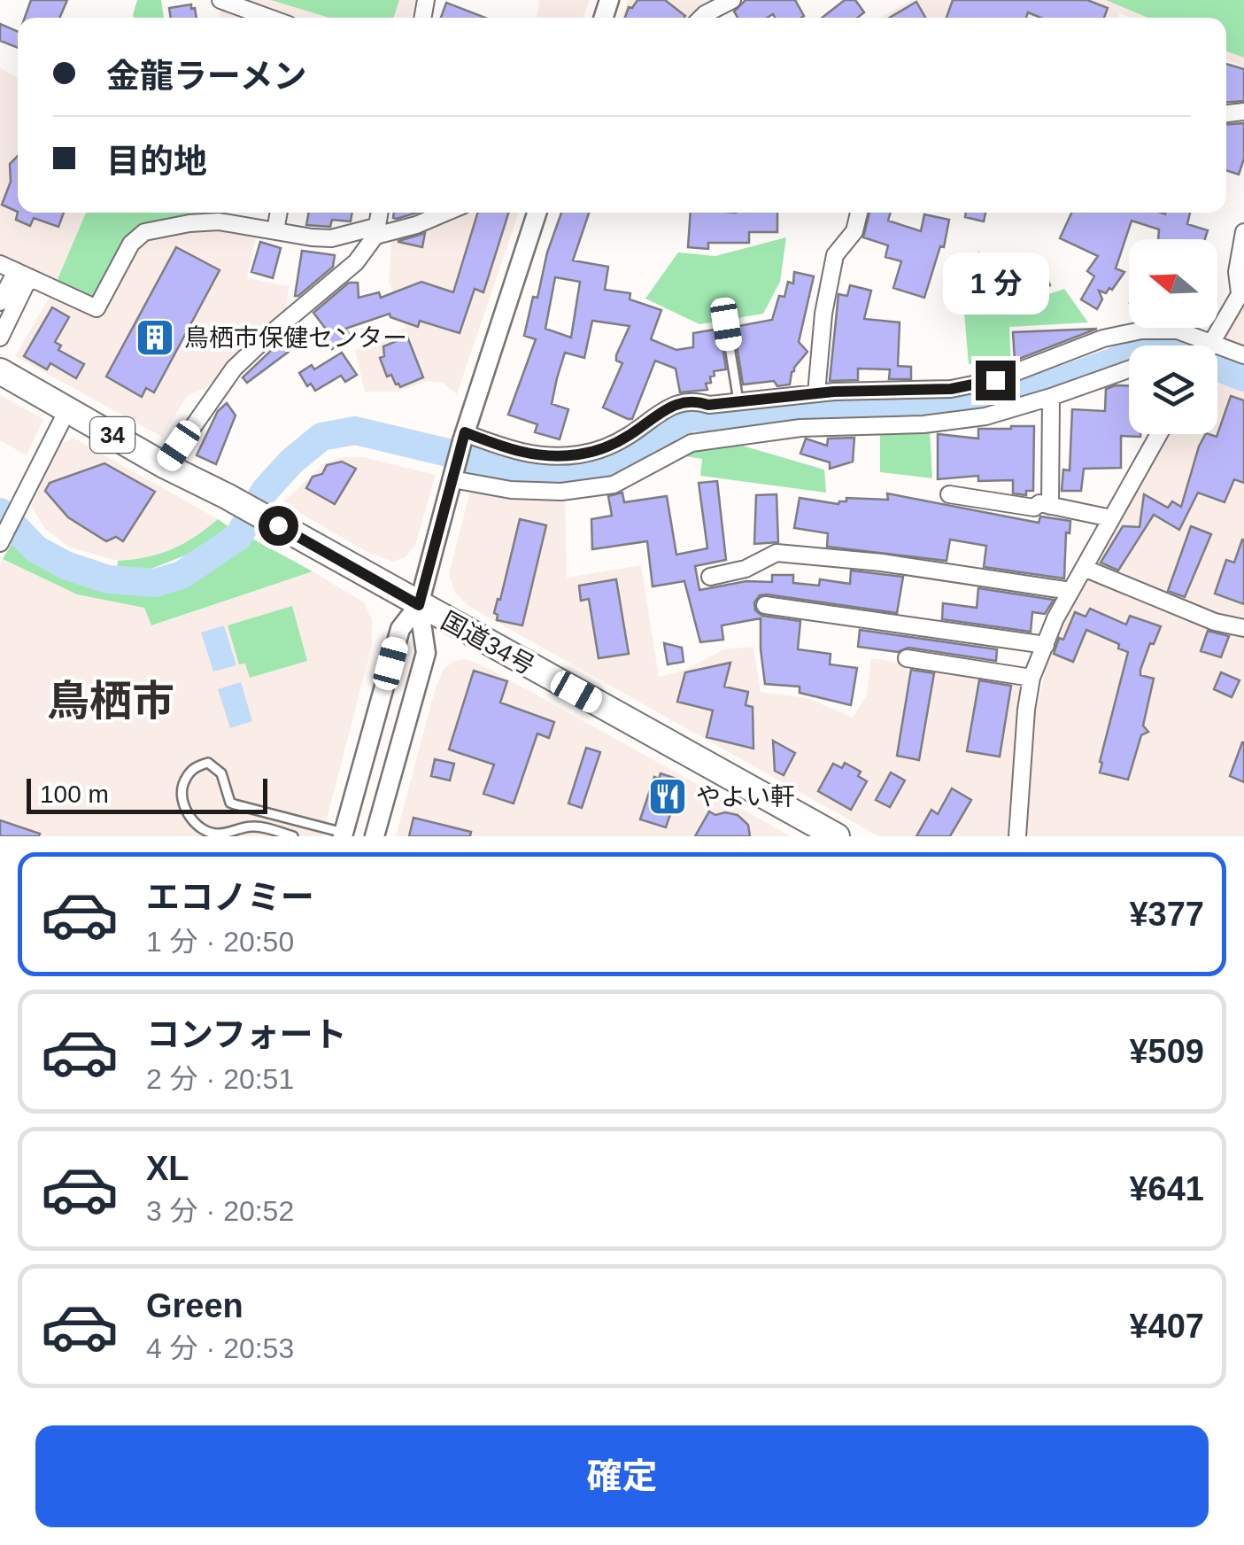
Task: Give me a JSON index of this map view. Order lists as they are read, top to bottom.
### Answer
{
  "streets": {
    "highway": ["34", "国道34号"]
  },
  "districts": ["鳥栖市"],
  "places": {
    "building": ["鳥栖市保健センター"],
    "restaurant": ["やよい軒"]
  },
  "scale_bar": "100 m",
  "north": "left",
  "page": {
    "banner": ["金龍ラーメン", "目的地"],
    "bubble": "1 分",
    "scale": "100 m",
    "list": [
      {
        "name": "エコノミー",
        "note": "1 分 · 20:50",
        "value": "¥377"
      },
      {
        "name": "コンフォート",
        "note": "2 分 · 20:51",
        "value": "¥509"
      },
      {
        "name": "XL",
        "note": "3 分 · 20:52",
        "value": "¥641"
      },
      {
        "name": "Green",
        "note": "4 分 · 20:53",
        "value": "¥407"
      }
    ],
    "buttons": "確定"
  }
}
